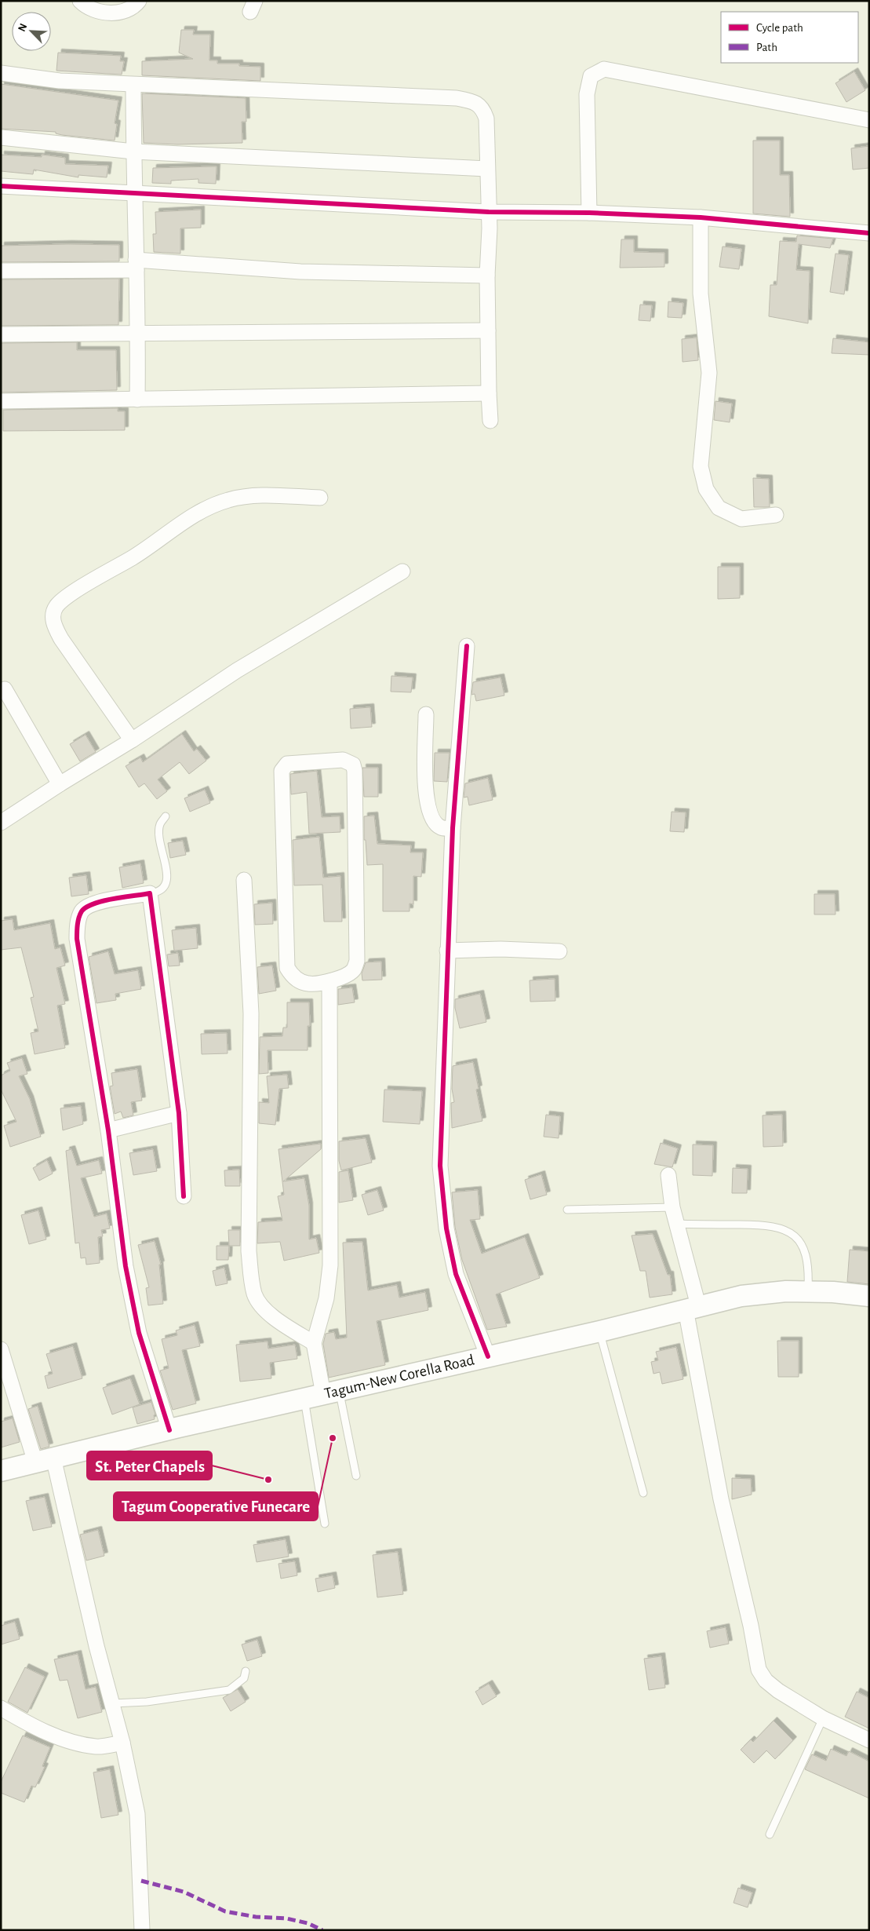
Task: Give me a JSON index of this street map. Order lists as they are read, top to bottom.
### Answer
{
  "streets": {
    "main road": ["Tagum-New Corella Road"]
  },
  "places": ["Tagum Cooperative Funecare", "St. Peter Chapels"],
  "legend": ["Cycle path", "Path"],
  "north": "top left"
}
